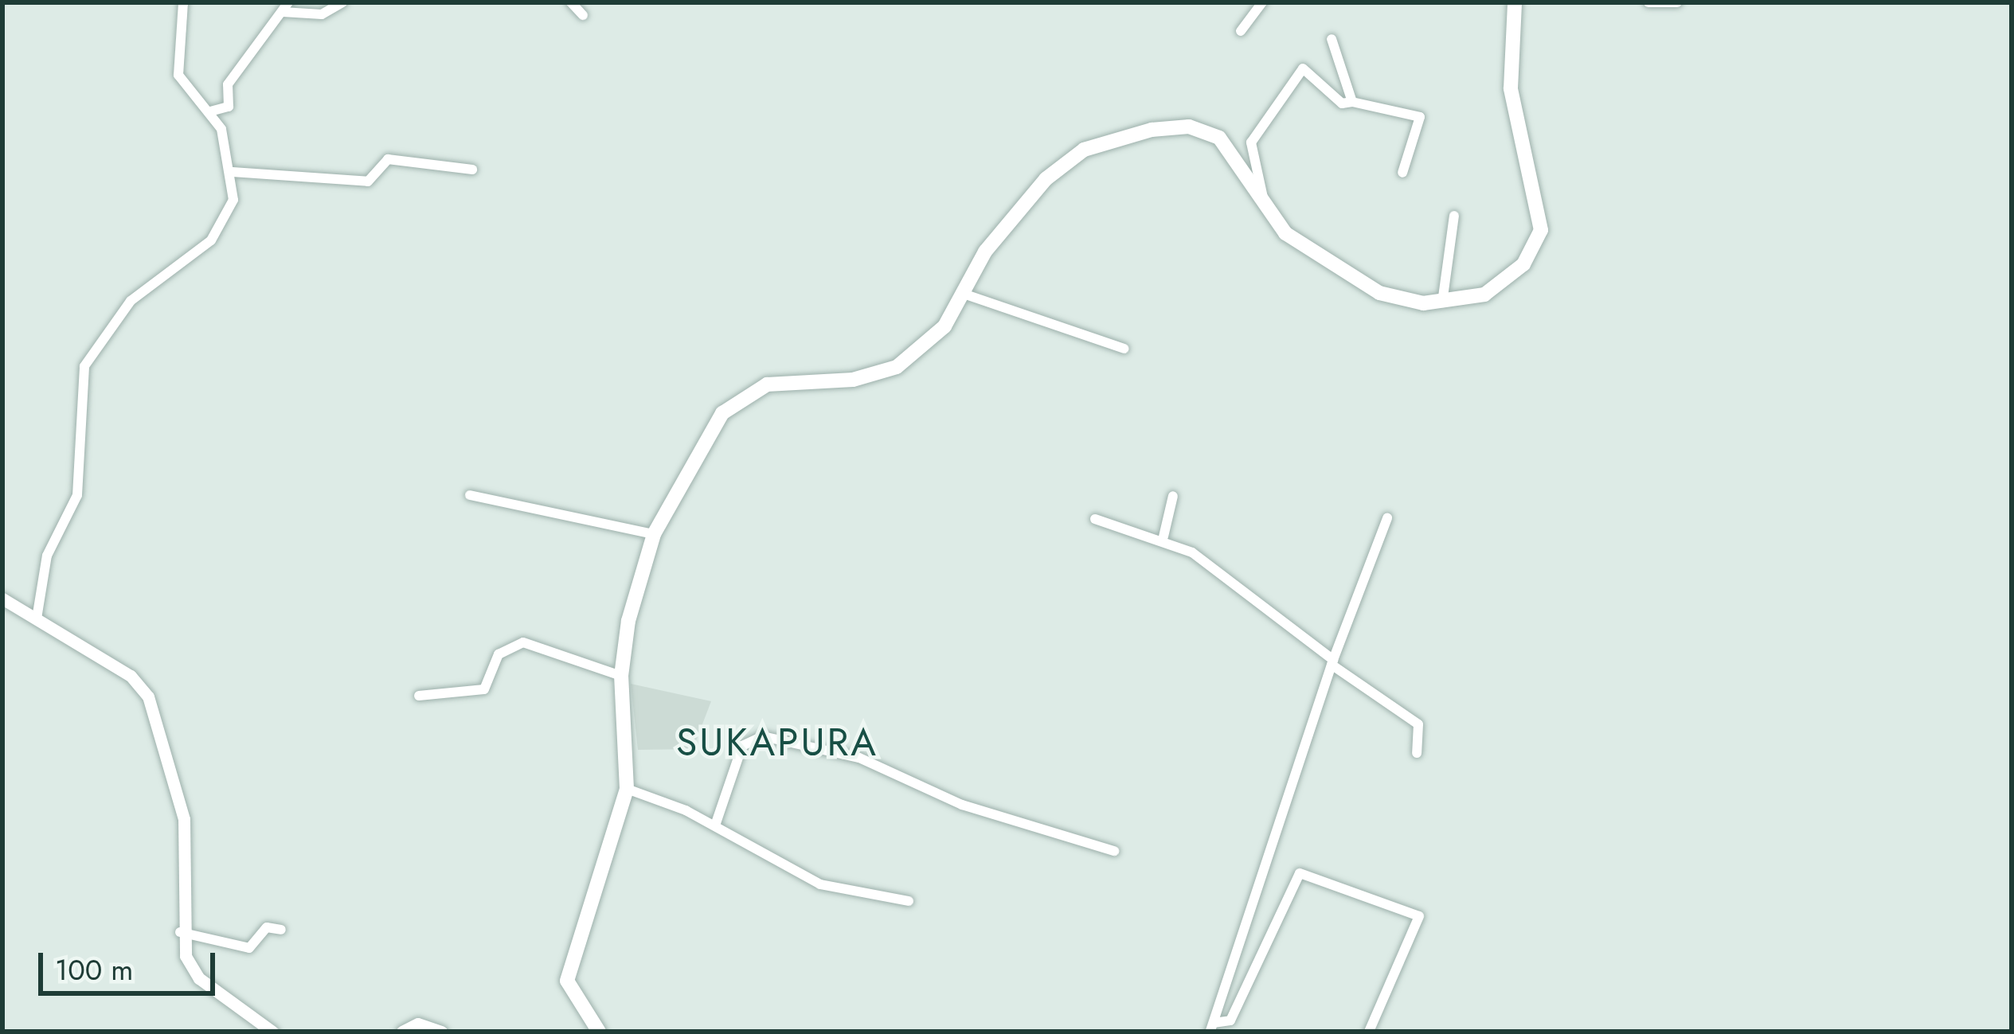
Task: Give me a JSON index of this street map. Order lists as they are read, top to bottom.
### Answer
{
  "districts": ["SUKAPURA"],
  "scale_bar": "100 m"
}
